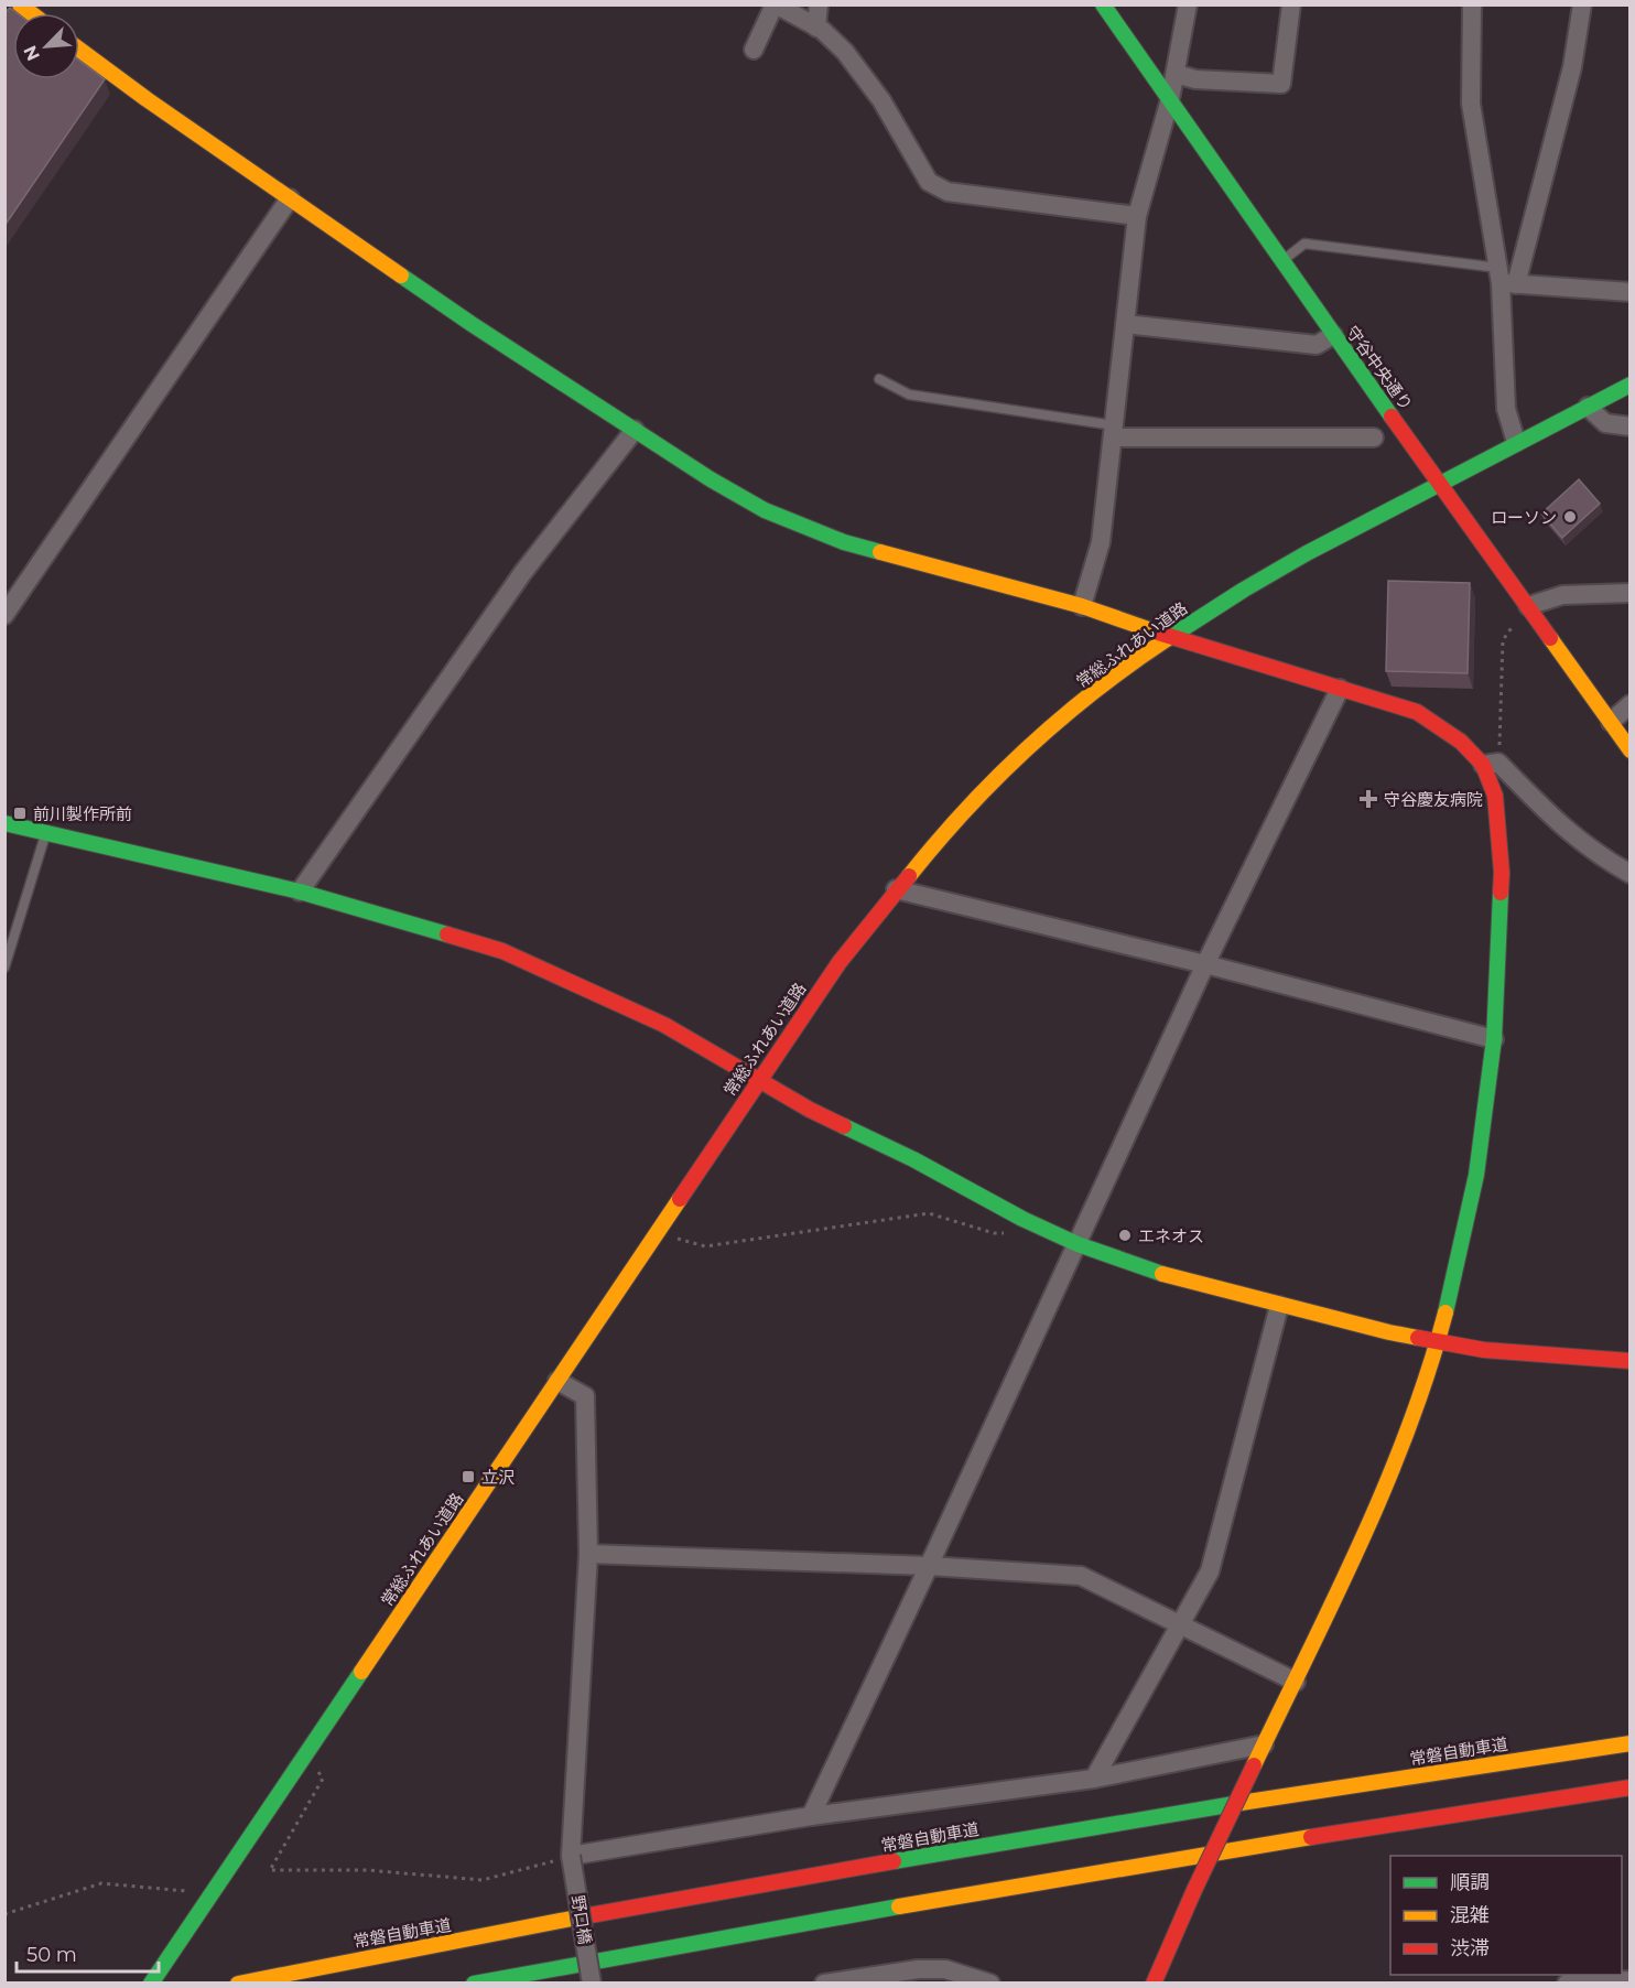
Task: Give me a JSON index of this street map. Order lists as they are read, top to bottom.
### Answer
{
  "streets": {
    "main road": ["守谷中央通り", "常総ふれあい道路", "常磐自動車道"],
    "street": ["野口橋"]
  },
  "crossings": [
    ["守谷中央通り", "常総ふれあい道路"],
    ["常総ふれあい道路", "野口橋"]
  ],
  "places": {
    "other": ["ローソン", "エネオス"],
    "health": ["守谷慶友病院"],
    "transit": ["前川製作所前", "立沢"]
  },
  "legend": ["順調", "混雑", "渋滞"],
  "scale_bar": "50 m",
  "north": "bottom left"
}
